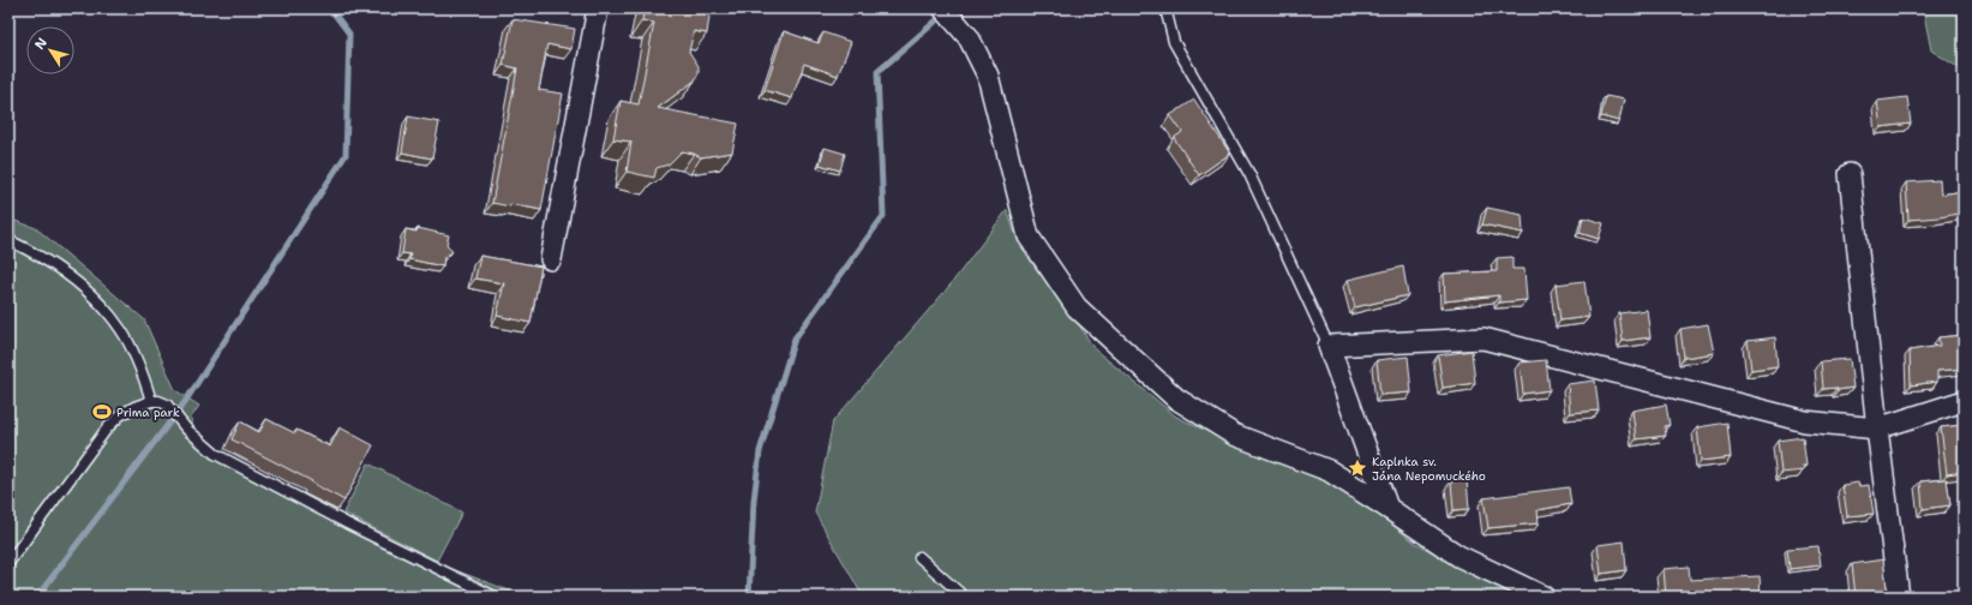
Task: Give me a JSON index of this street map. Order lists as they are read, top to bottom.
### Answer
{
  "places": {
    "sports": ["Prima park"],
    "place": ["Kaplnka sv. Jána Nepomuckého"]
  },
  "north": "top left"
}
